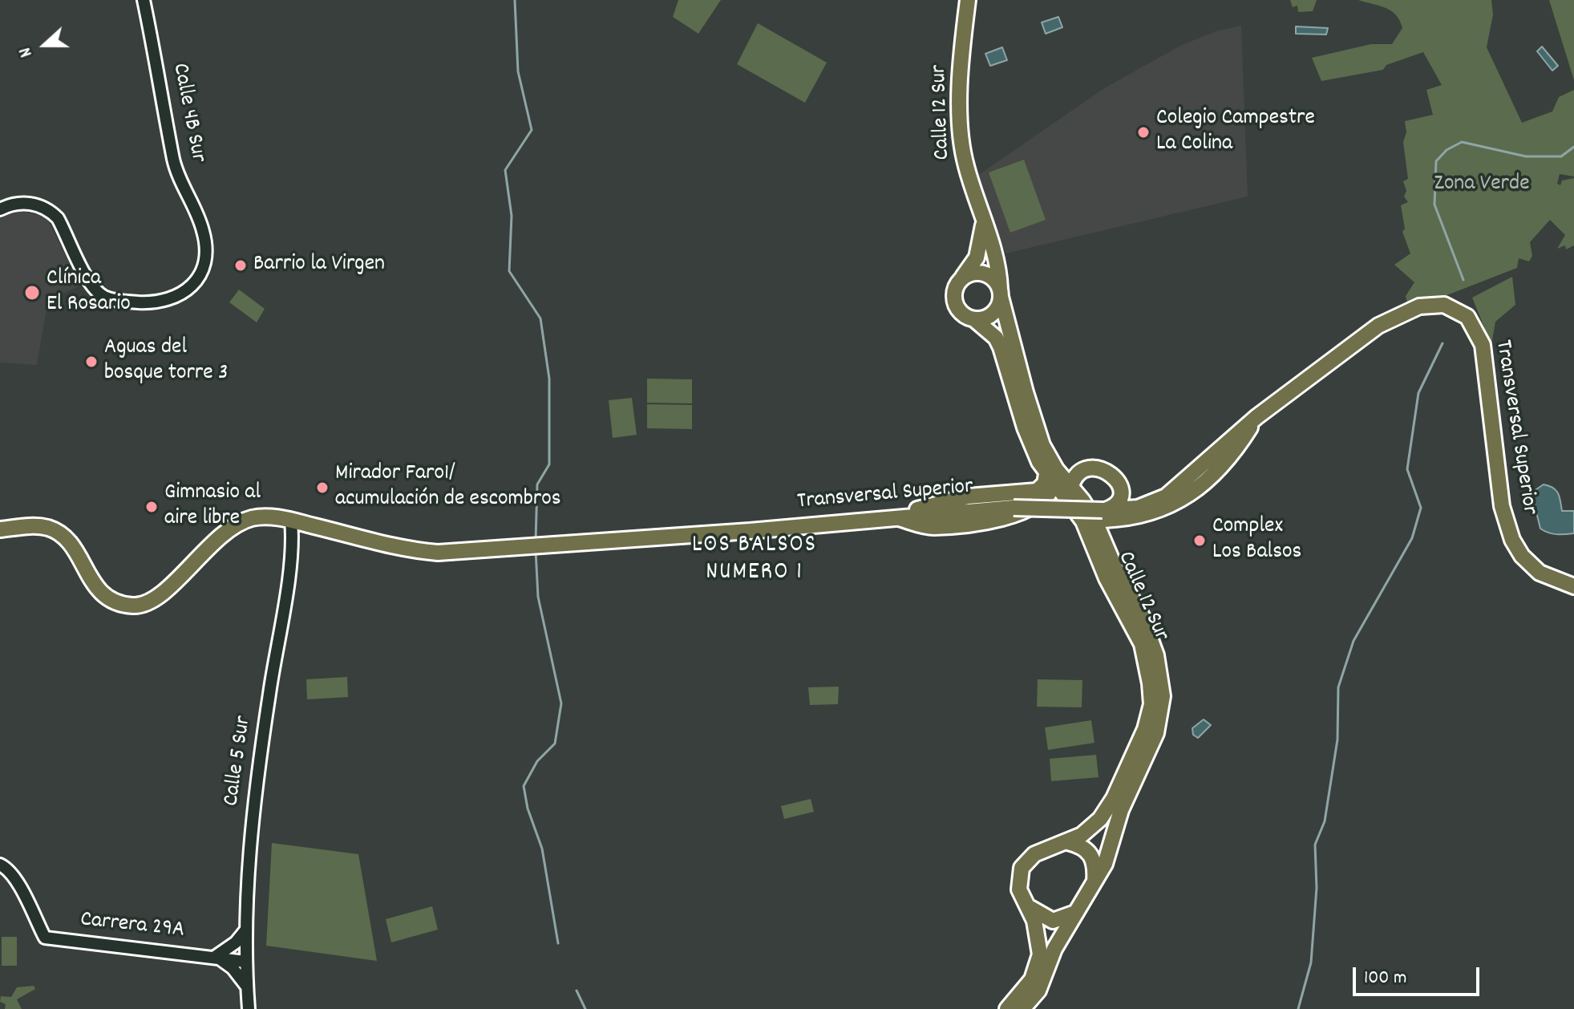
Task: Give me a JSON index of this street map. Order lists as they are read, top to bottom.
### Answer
{
  "streets": {
    "main road": ["Calle 12 Sur", "Transversal Superior"],
    "street": ["Calle 4B Sur", "Calle 5 Sur", "Carrera 29A"]
  },
  "crossings": [
    ["Calle 12 Sur", "Transversal Superior"],
    ["Transversal Superior", "Calle 5 Sur"],
    ["Calle 5 Sur", "Carrera 29A"]
  ],
  "districts": ["LOS BALSOS NUMERO 1"],
  "parks": ["Zona Verde"],
  "places": [
    "Colegio Campestre La Colina",
    "Barrio la Virgen",
    "Clínica El Rosario",
    "Aguas del bosque torre 3",
    "Mirador Faro1/ acumulación de escombros",
    "Gimnasio al aire libre",
    "Complex Los Balsos"
  ],
  "scale_bar": "100 m",
  "north": "left"
}
